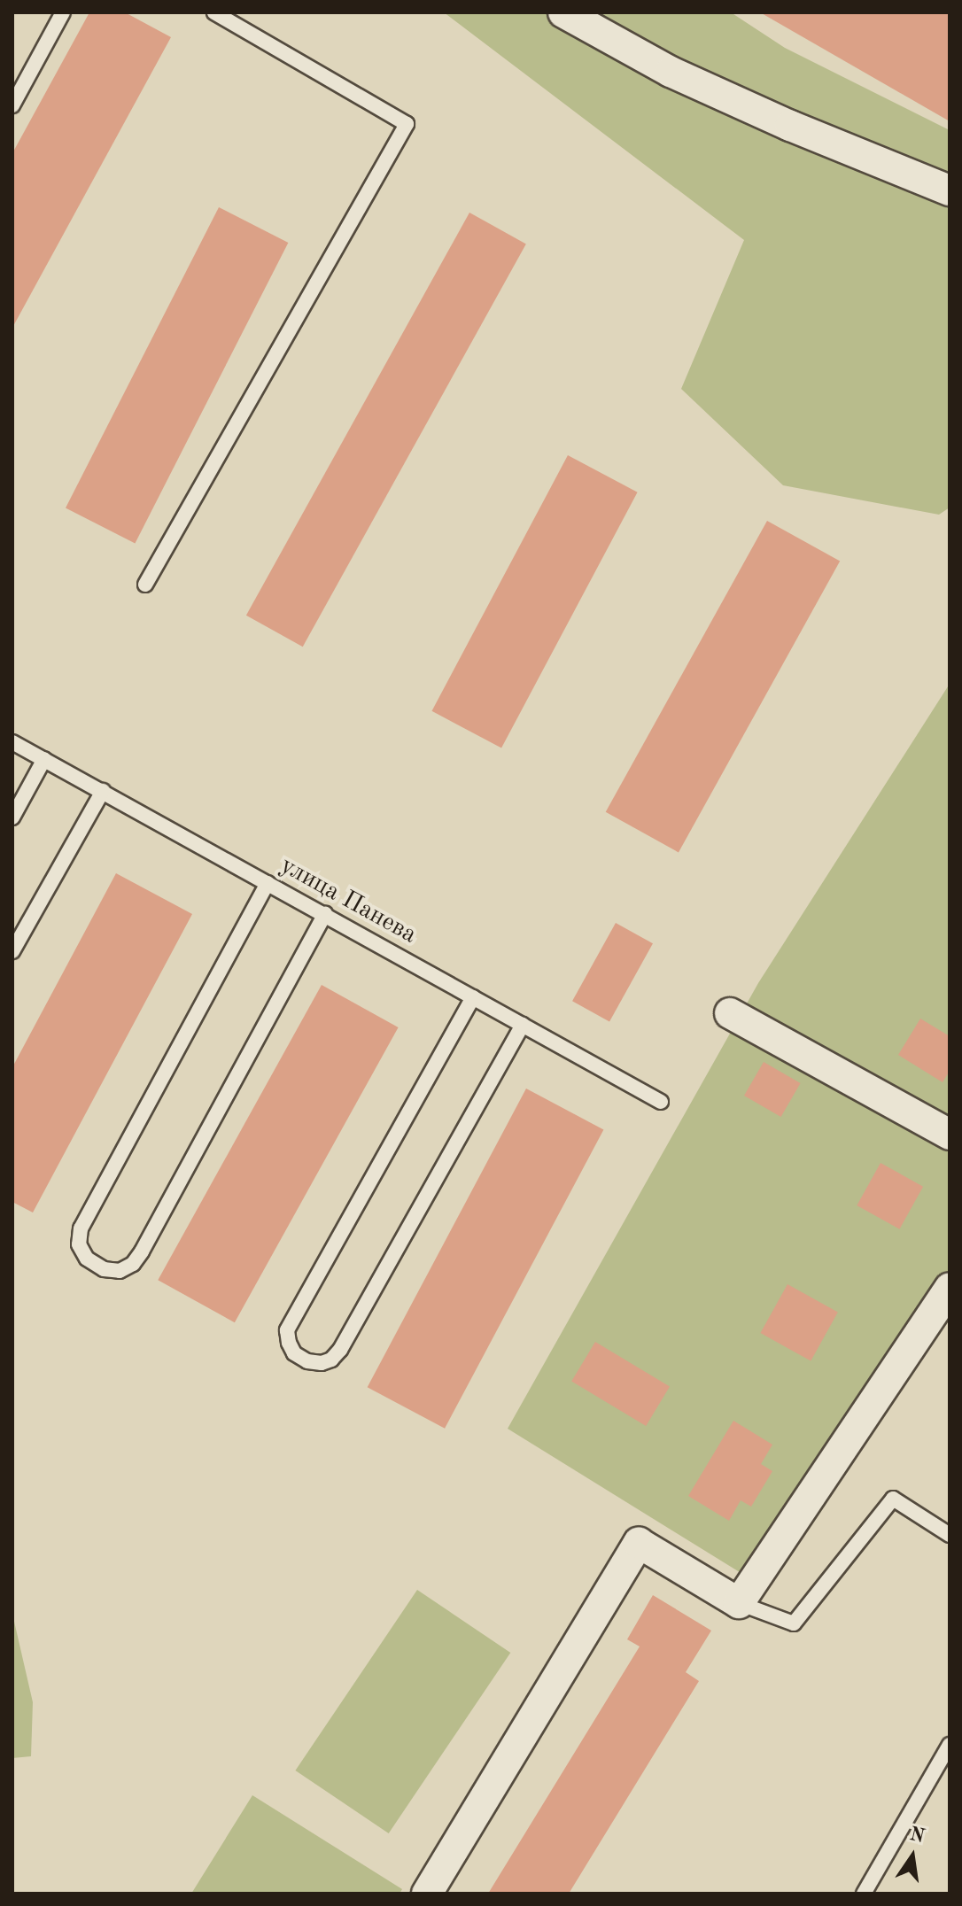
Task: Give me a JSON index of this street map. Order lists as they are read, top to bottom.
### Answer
{
  "streets": {
    "lane": ["улица Панева"]
  },
  "north": "top"
}
